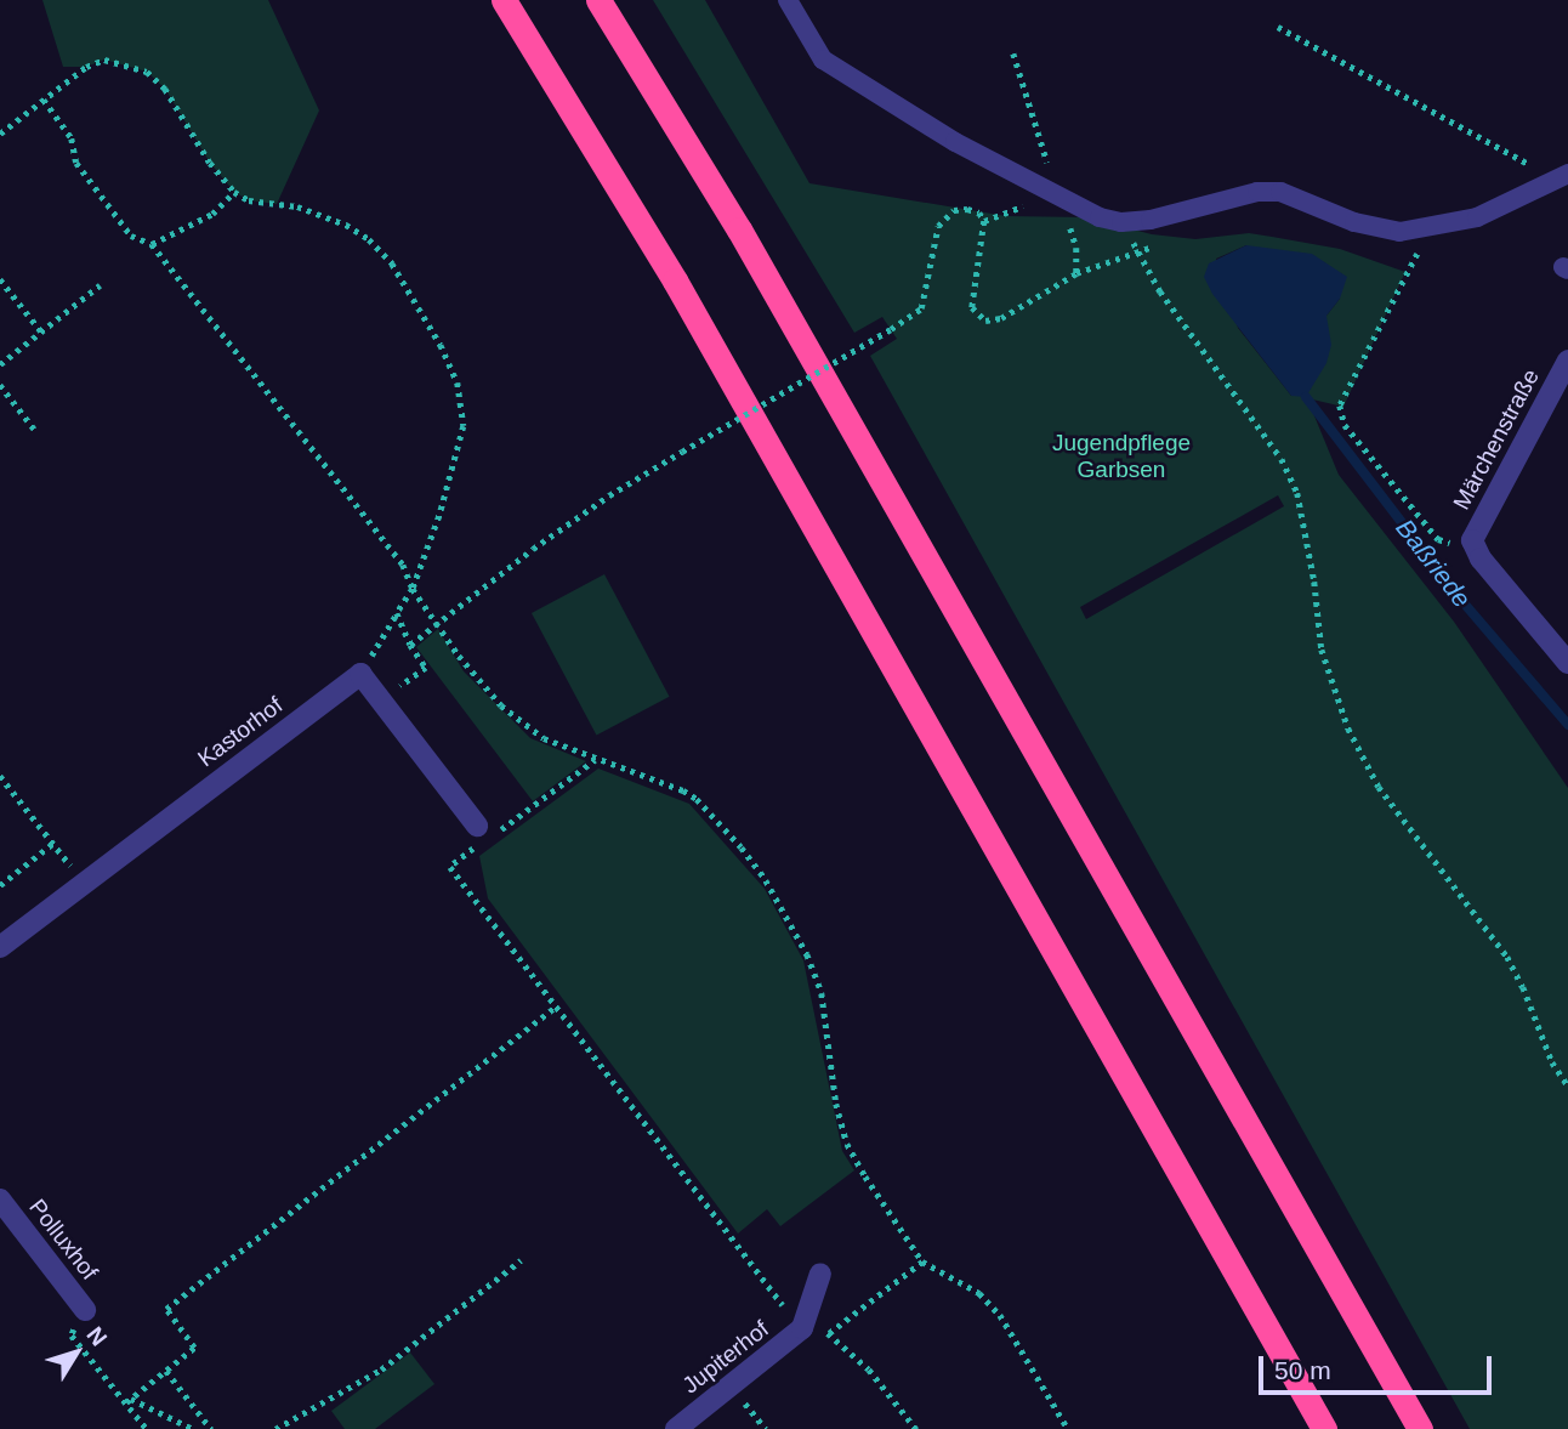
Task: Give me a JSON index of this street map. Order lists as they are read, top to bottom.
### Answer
{
  "streets": {
    "street": [
      "Märchenstraße",
      "Kastorhof",
      "Polluxhof",
      "Jupiterhof"
    ]
  },
  "water": ["Baßriede"],
  "parks": ["Jugendpflege Garbsen"],
  "scale_bar": "50 m",
  "north": "top right"
}
